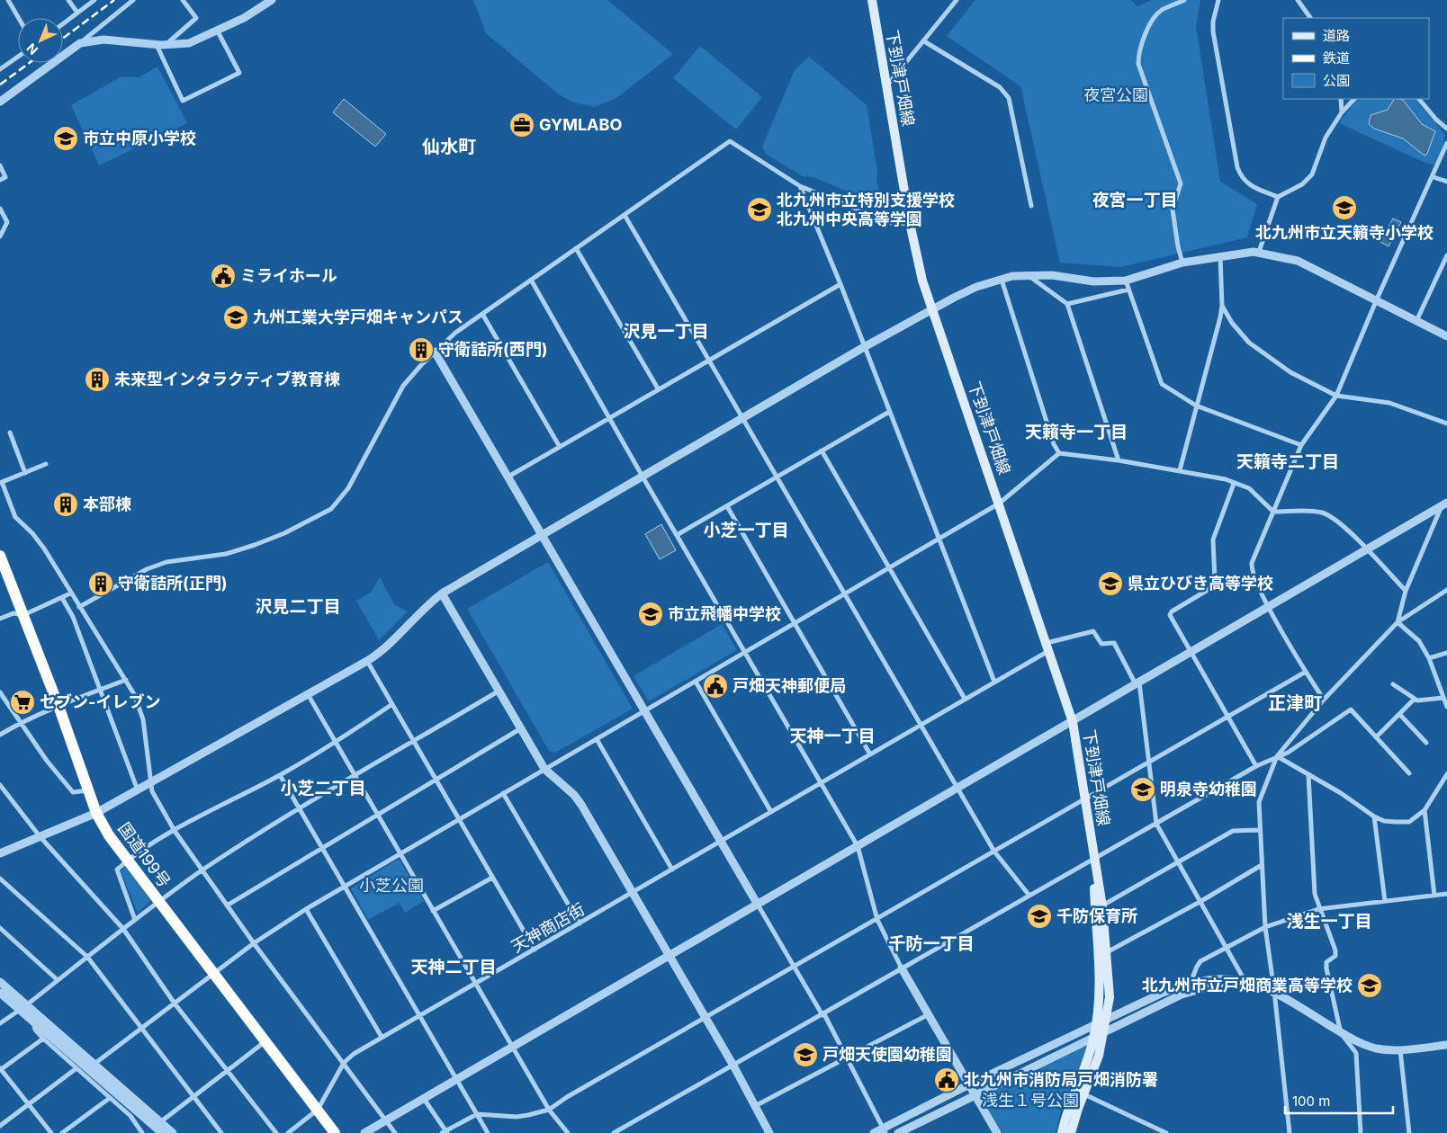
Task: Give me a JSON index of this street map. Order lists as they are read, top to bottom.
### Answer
{
  "streets": {
    "highway": ["国道199号"],
    "main road": ["下到津戸畑線"],
    "street": ["天神商店街"]
  },
  "crossings": [
    ["下到津戸畑線", "天神商店街"]
  ],
  "districts": [
    "仙水町",
    "夜宮一丁目",
    "沢見一丁目",
    "天籟寺一丁目",
    "天籟寺二丁目",
    "小芝一丁目",
    "沢見二丁目",
    "正津町",
    "天神一丁目",
    "小芝二丁目",
    "浅生一丁目",
    "千防一丁目",
    "天神二丁目"
  ],
  "parks": ["夜宮公園", "小芝公園", "浅生１号公園"],
  "places": {
    "office": ["GYMLABO"],
    "school or university": [
      "市立中原小学校",
      "北九州市立天籟寺小学校",
      "北九州市立特別支援学校 北九州中央高等学園",
      "九州工業大学戸畑キャンパス",
      "県立ひびき高等学校",
      "市立飛幡中学校",
      "明泉寺幼稚園",
      "千防保育所",
      "北九州市立戸畑商業高等学校",
      "戸畑天使園幼稚園"
    ],
    "public building": ["ミライホール", "戸畑天神郵便局", "北九州市消防局戸畑消防署"],
    "building": [
      "守衛詰所(西門)",
      "未来型インタラクティブ教育棟",
      "本部棟",
      "守衛詰所(正門)"
    ],
    "supermarket": ["セブン-イレブン"]
  },
  "legend": ["道路", "鉄道", "公園"],
  "scale_bar": "100 m",
  "north": "bottom left"
}
